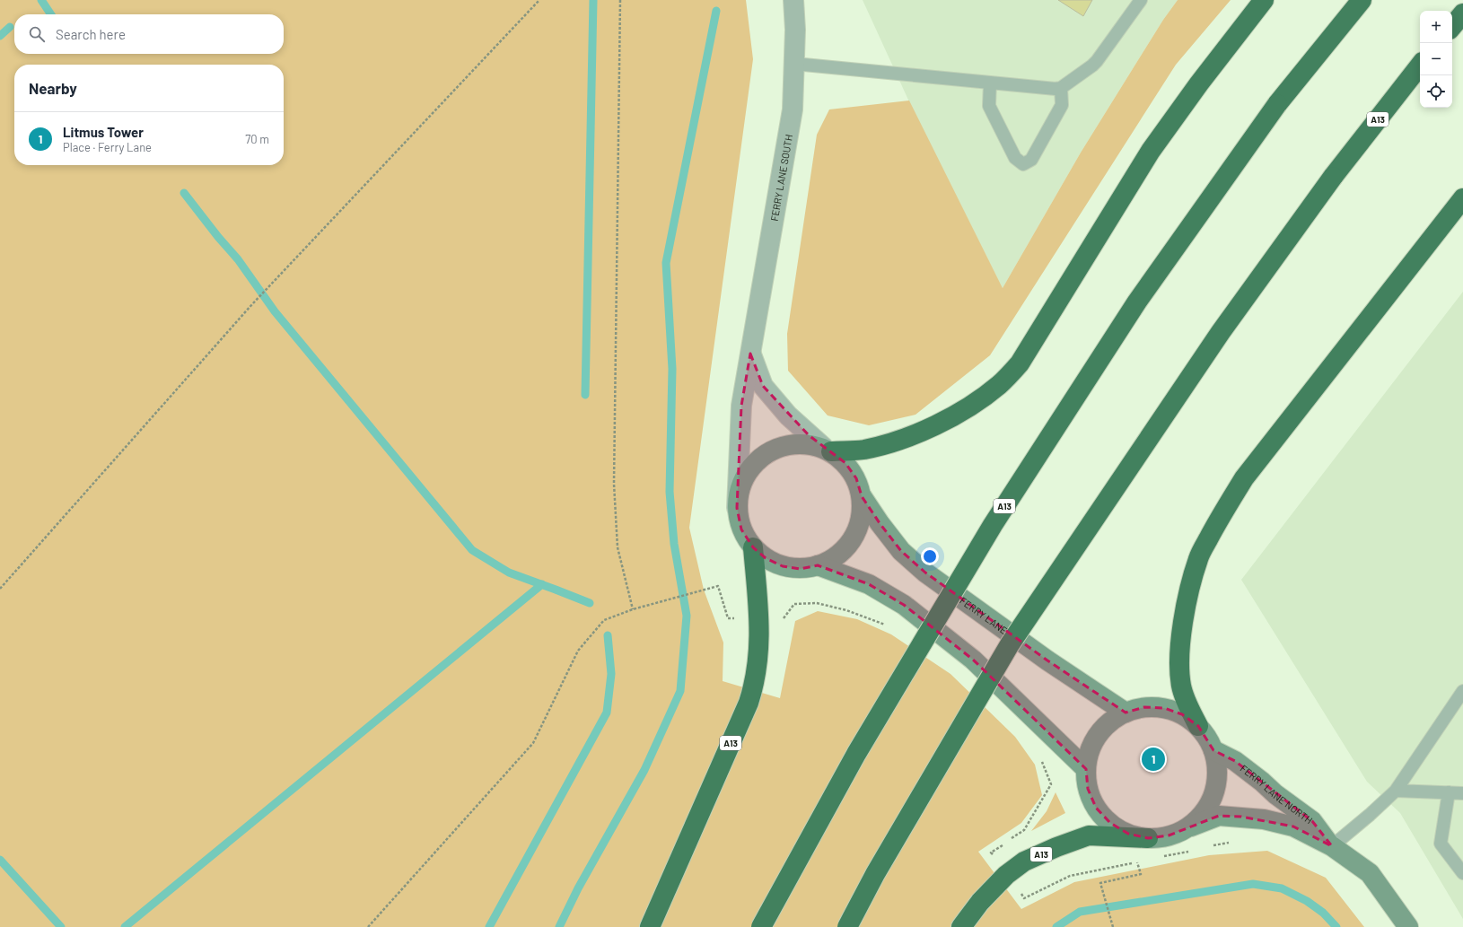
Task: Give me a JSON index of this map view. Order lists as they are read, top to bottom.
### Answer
{
  "streets": {
    "highway": ["A13"],
    "street": ["FERRY LANE SOUTH", "FERRY LANE", "FERRY LANE NORTH"]
  },
  "crossings": [
    ["A13", "FERRY LANE SOUTH"],
    ["A13", "FERRY LANE"],
    ["A13", "FERRY LANE NORTH"],
    ["FERRY LANE SOUTH", "FERRY LANE"]
  ],
  "page": {
    "map_buttons": ["+", "−"],
    "search": "Search here",
    "heading": "Nearby",
    "list": [
      {
        "mark": "1",
        "name": "Litmus Tower",
        "note": "Place · Ferry Lane",
        "value": "70 m"
      }
    ],
    "pins": "1"
  }
}
